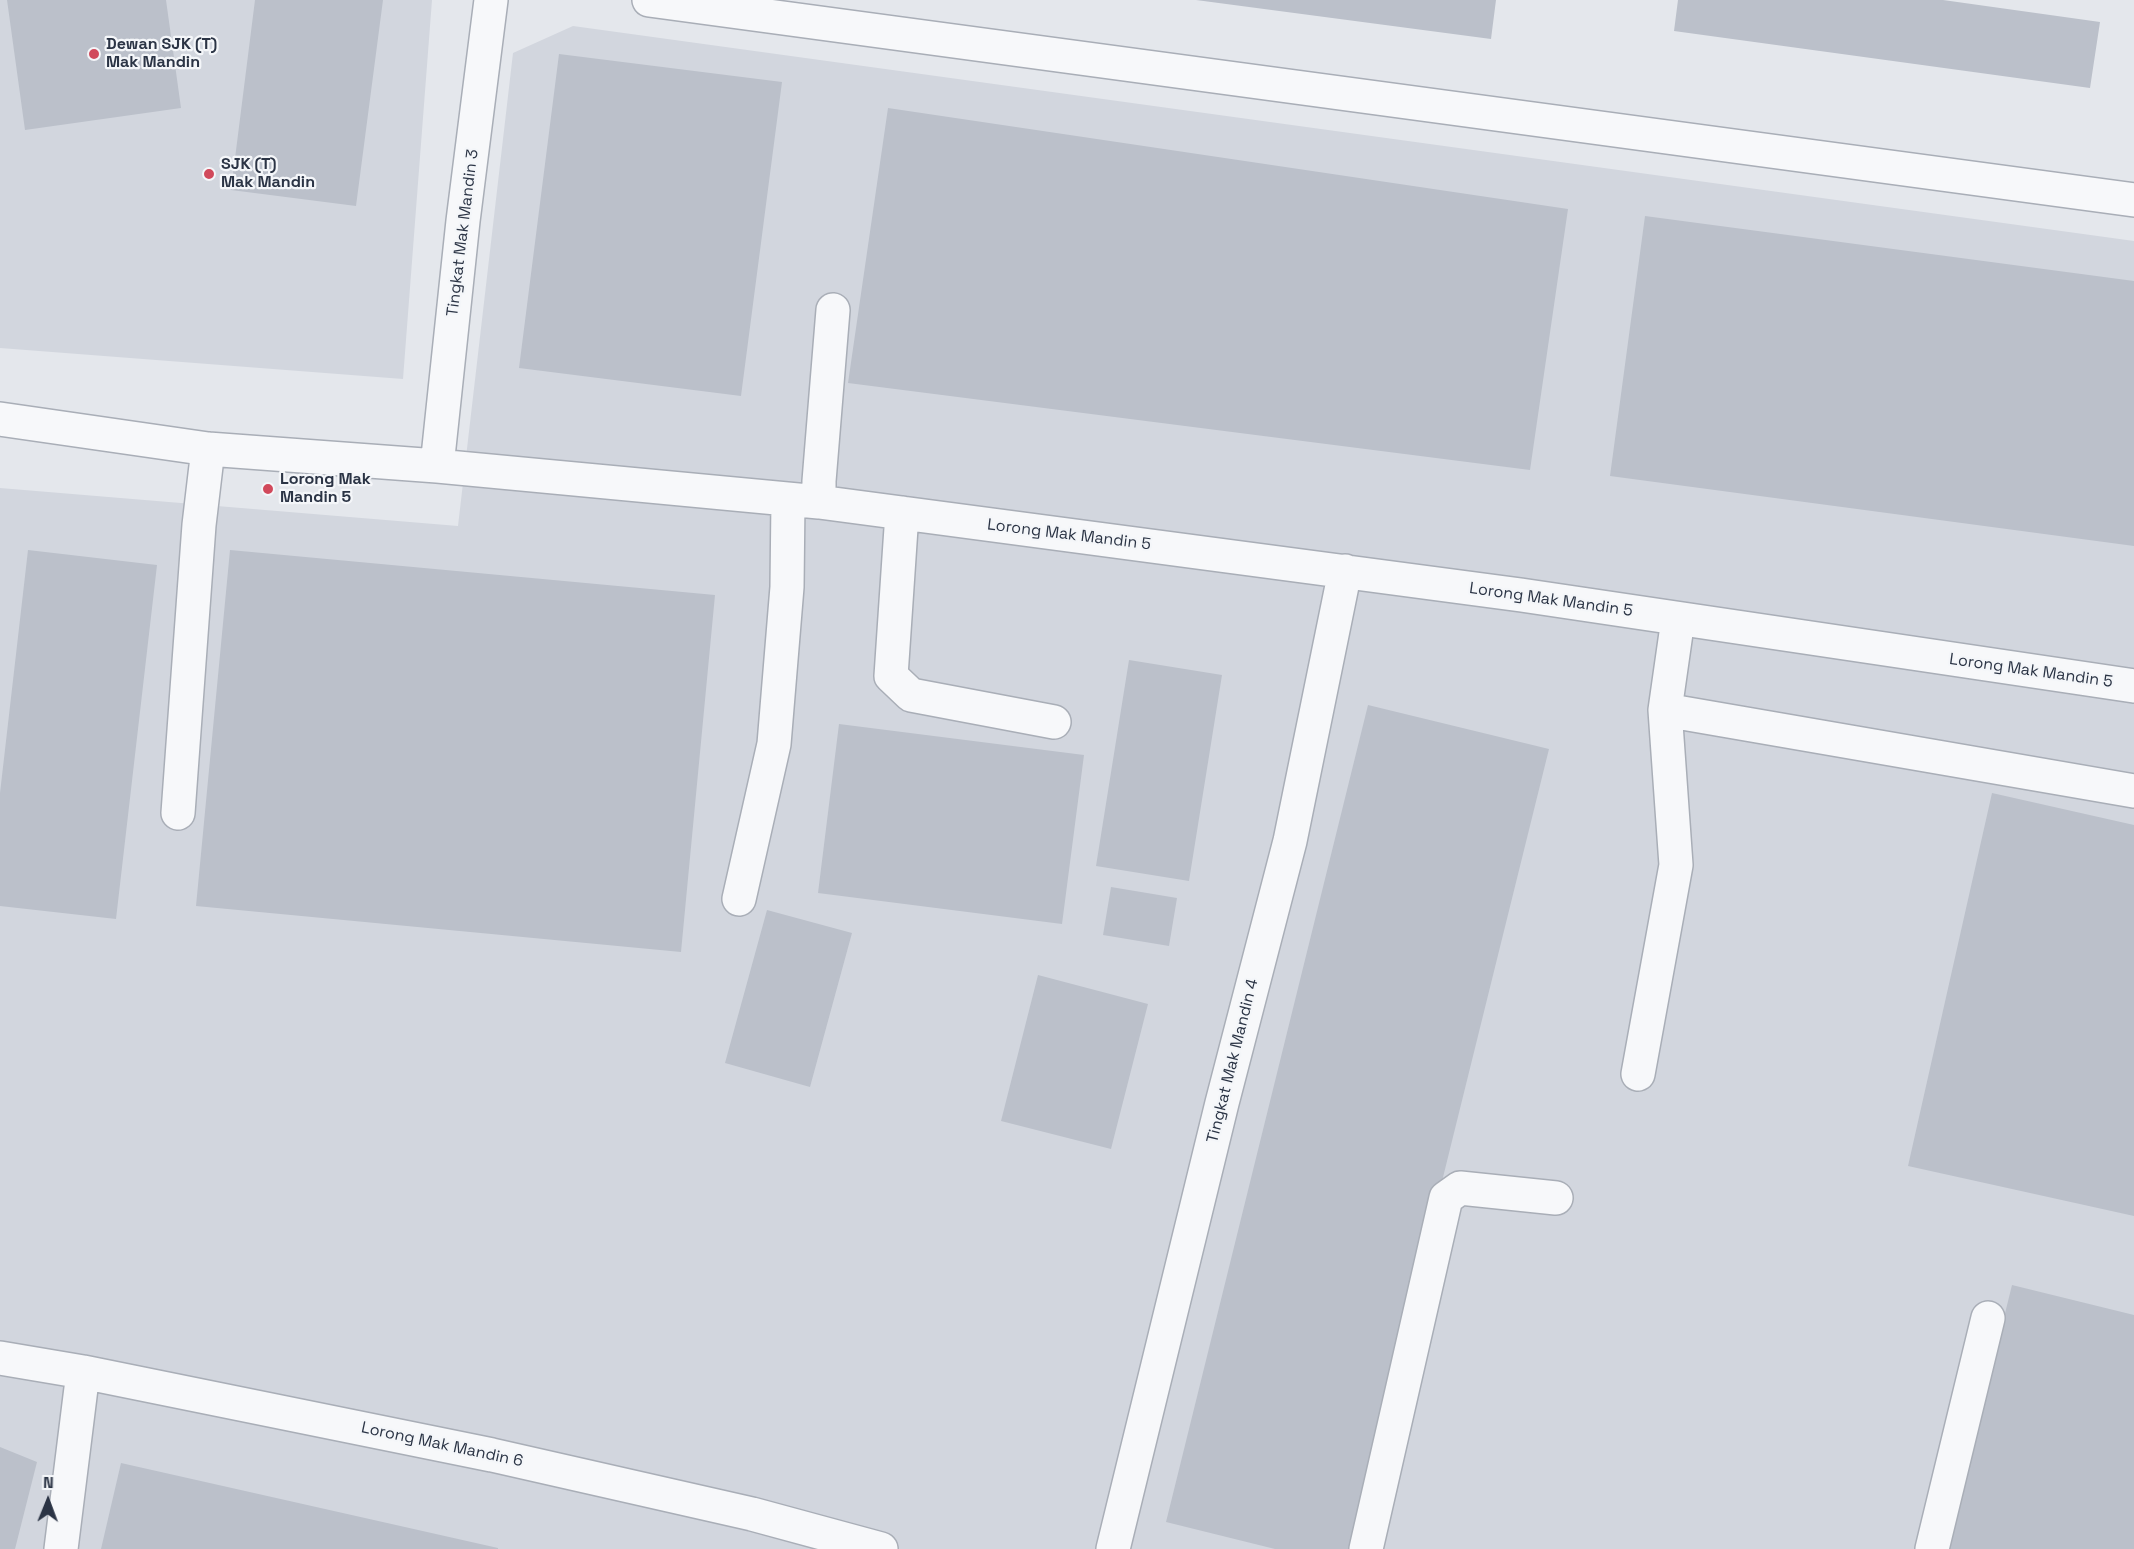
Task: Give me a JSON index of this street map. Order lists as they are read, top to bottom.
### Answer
{
  "streets": {
    "street": [
      "Tingkat Mak Mandin 3",
      "Lorong Mak Mandin 5",
      "Tingkat Mak Mandin 4",
      "Lorong Mak Mandin 6"
    ]
  },
  "crossings": [
    ["Tingkat Mak Mandin 3", "Lorong Mak Mandin 5"],
    ["Lorong Mak Mandin 5", "Tingkat Mak Mandin 4"]
  ],
  "places": ["Dewan SJK (T) Mak Mandin", "SJK (T) Mak Mandin", "Lorong Mak Mandin 5"],
  "north": "top"
}
